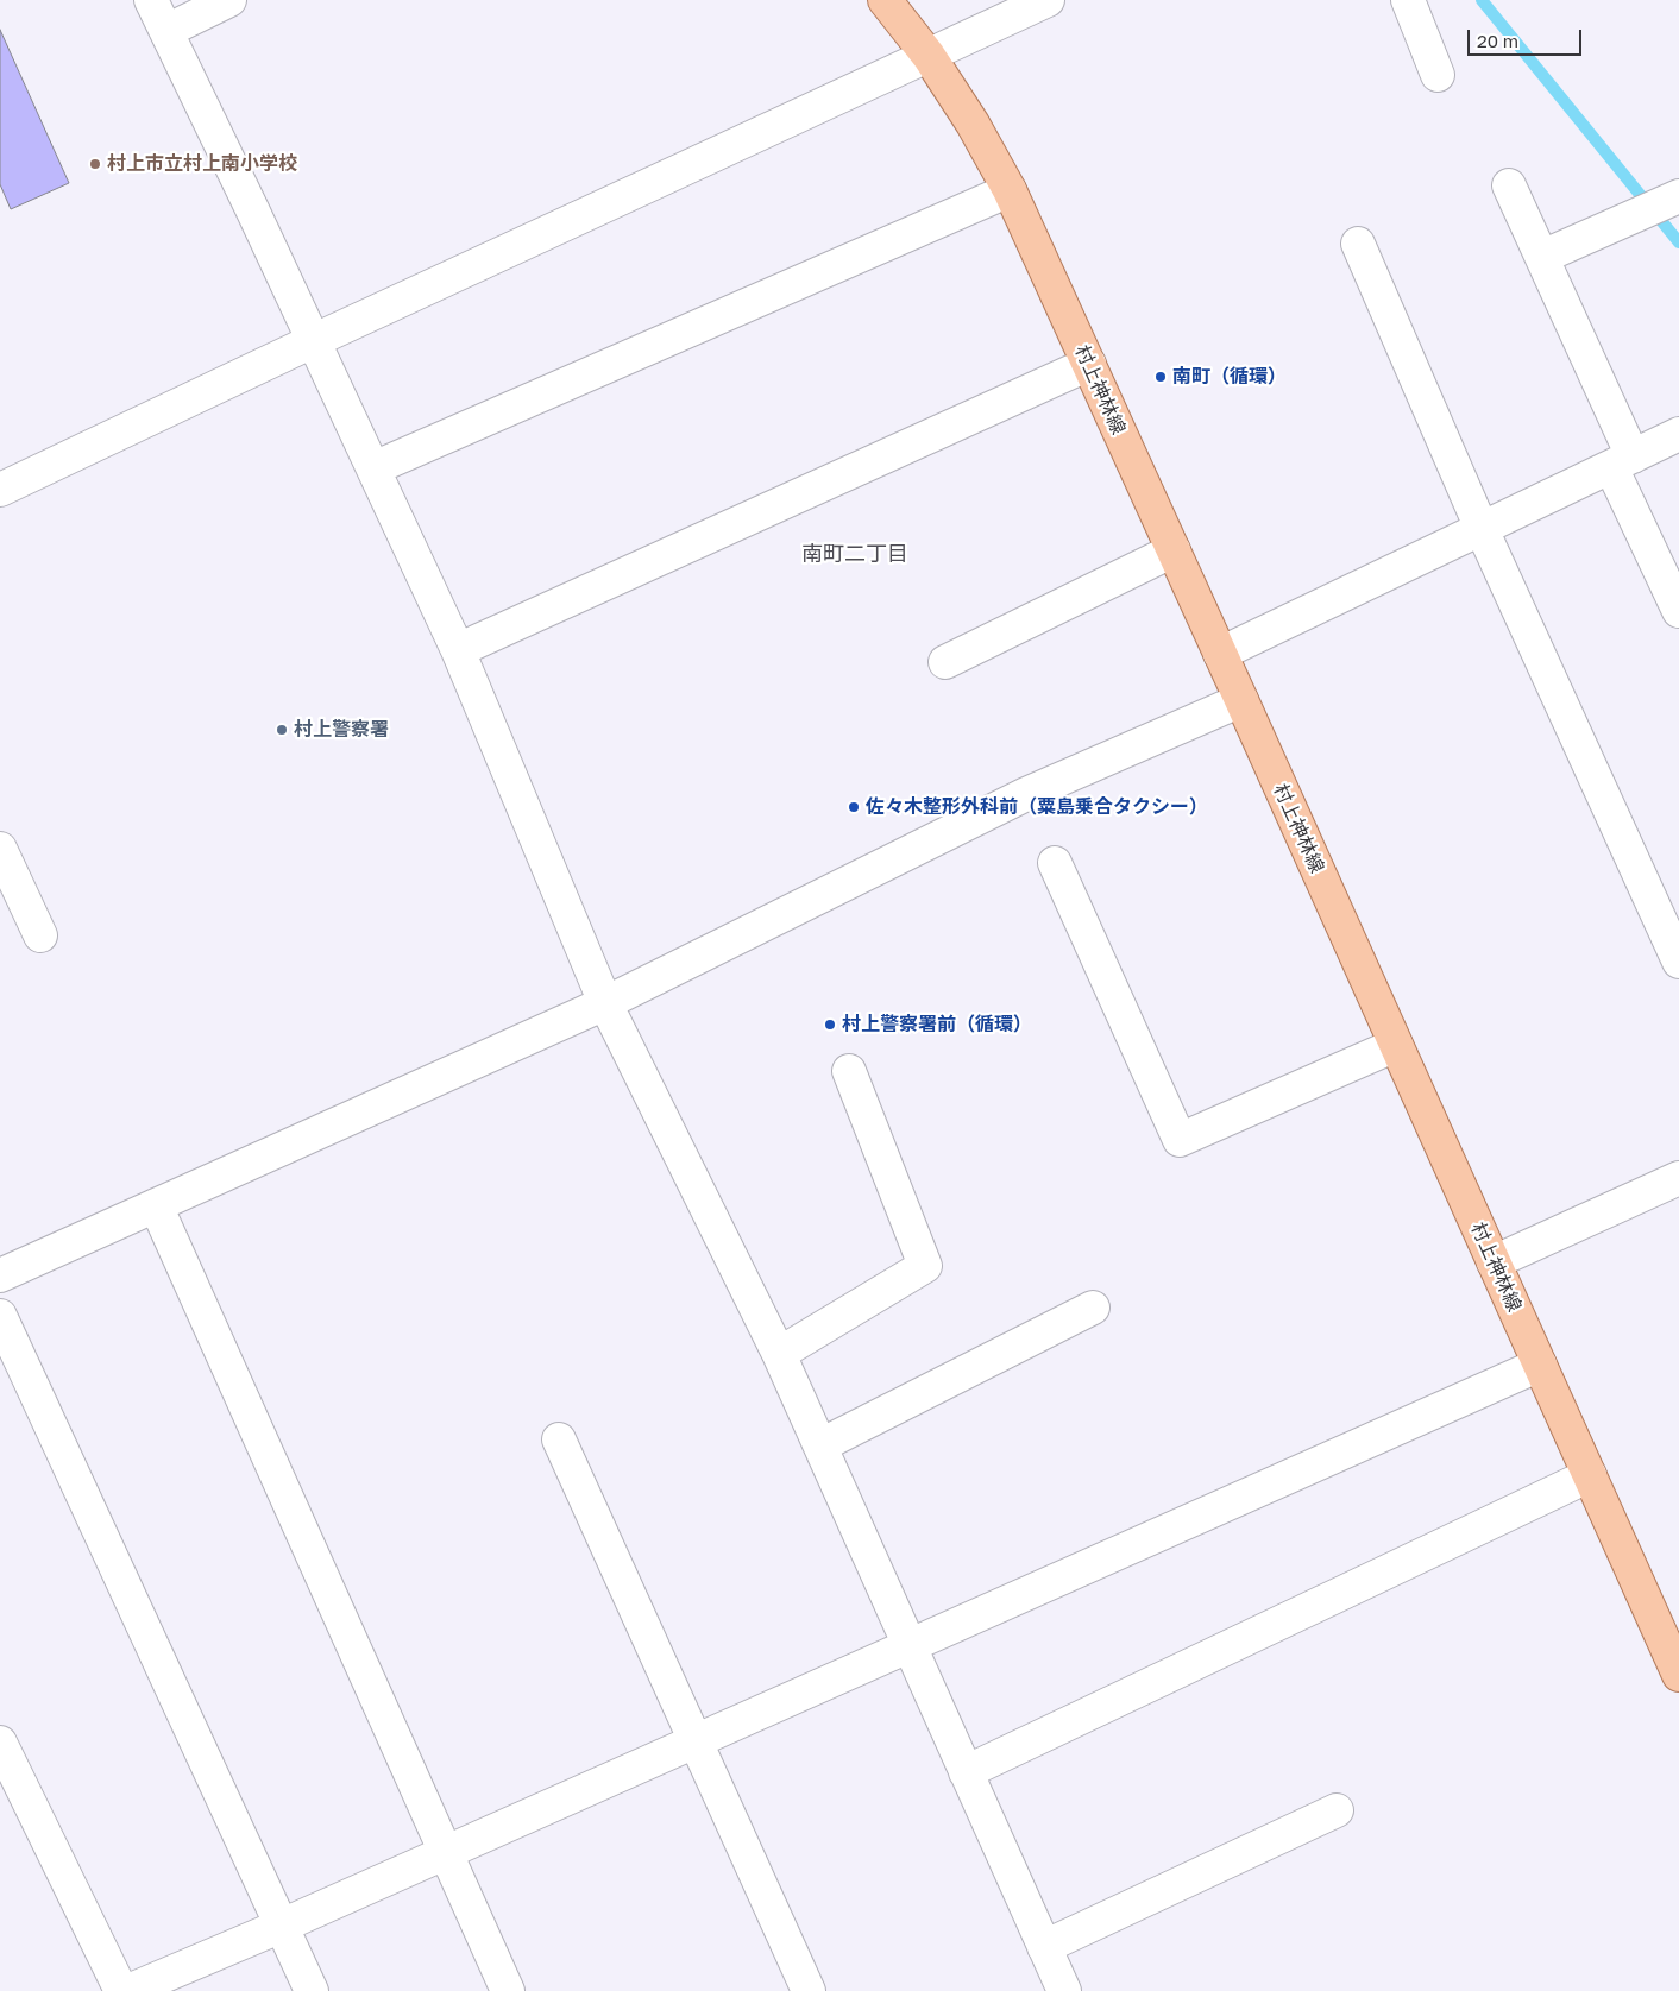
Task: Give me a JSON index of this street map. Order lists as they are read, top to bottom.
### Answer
{
  "streets": {
    "main road": ["村上神林線"]
  },
  "districts": ["南町二丁目"],
  "places": [
    "村上市立村上南小学校",
    "南町（循環）",
    "村上警察署",
    "佐々木整形外科前（粟島乗合タクシー）",
    "村上警察署前（循環）"
  ],
  "scale_bar": "20 m"
}
